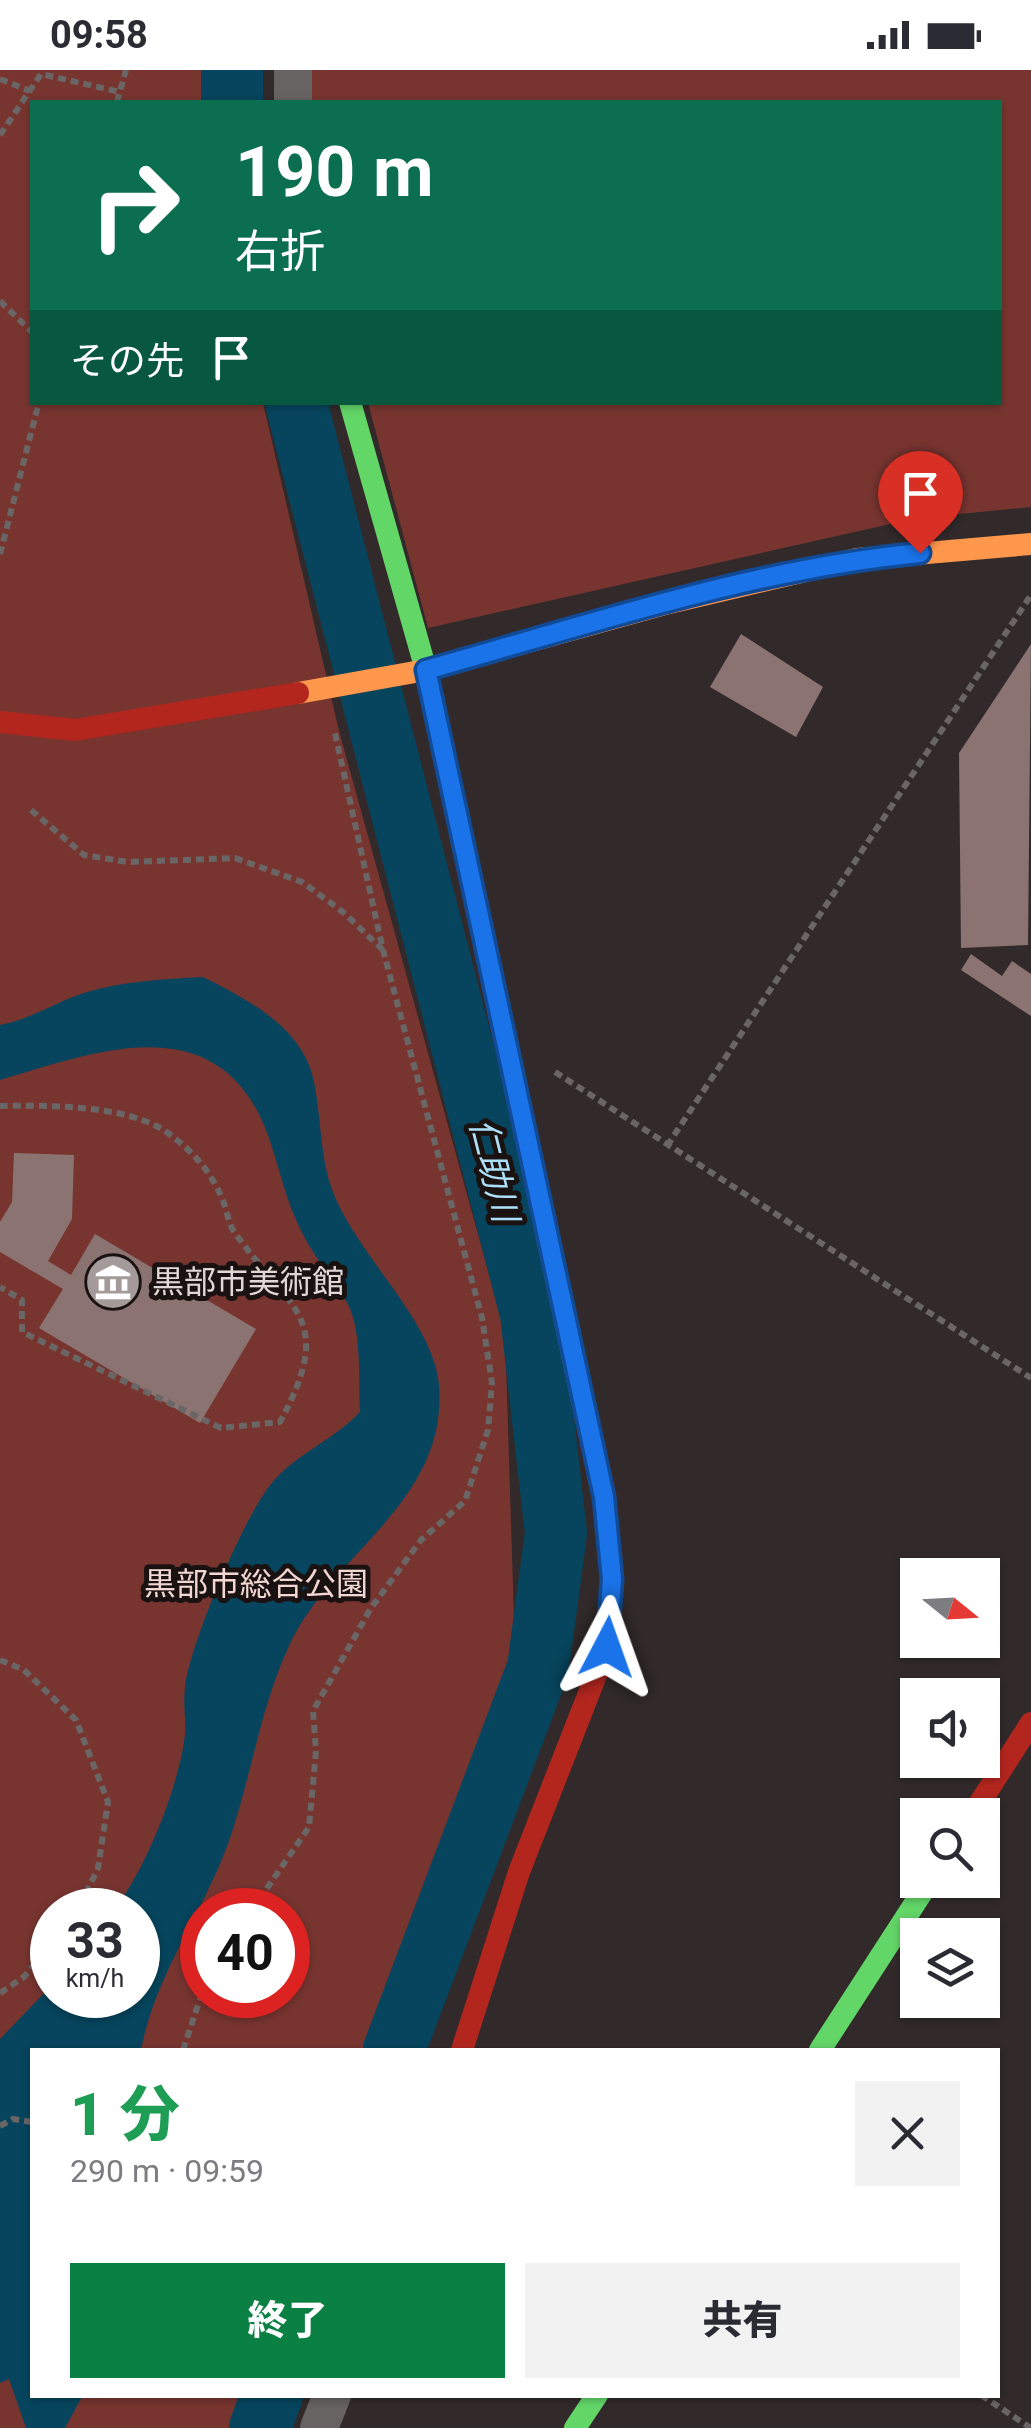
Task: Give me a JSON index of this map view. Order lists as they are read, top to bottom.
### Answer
{
  "water": ["仁助川"],
  "parks": ["黒部市総合公園"],
  "places": {
    "museum": ["黒部市美術館"]
  },
  "north": "right",
  "page": {
    "status": "09:58",
    "turn": ["190 m", "右折"],
    "then": "その先",
    "speed": "33 km/h",
    "limit": "40",
    "heading": ["1 分", "290 m · 09:59"],
    "buttons": ["終了", "共有"]
  }
}
